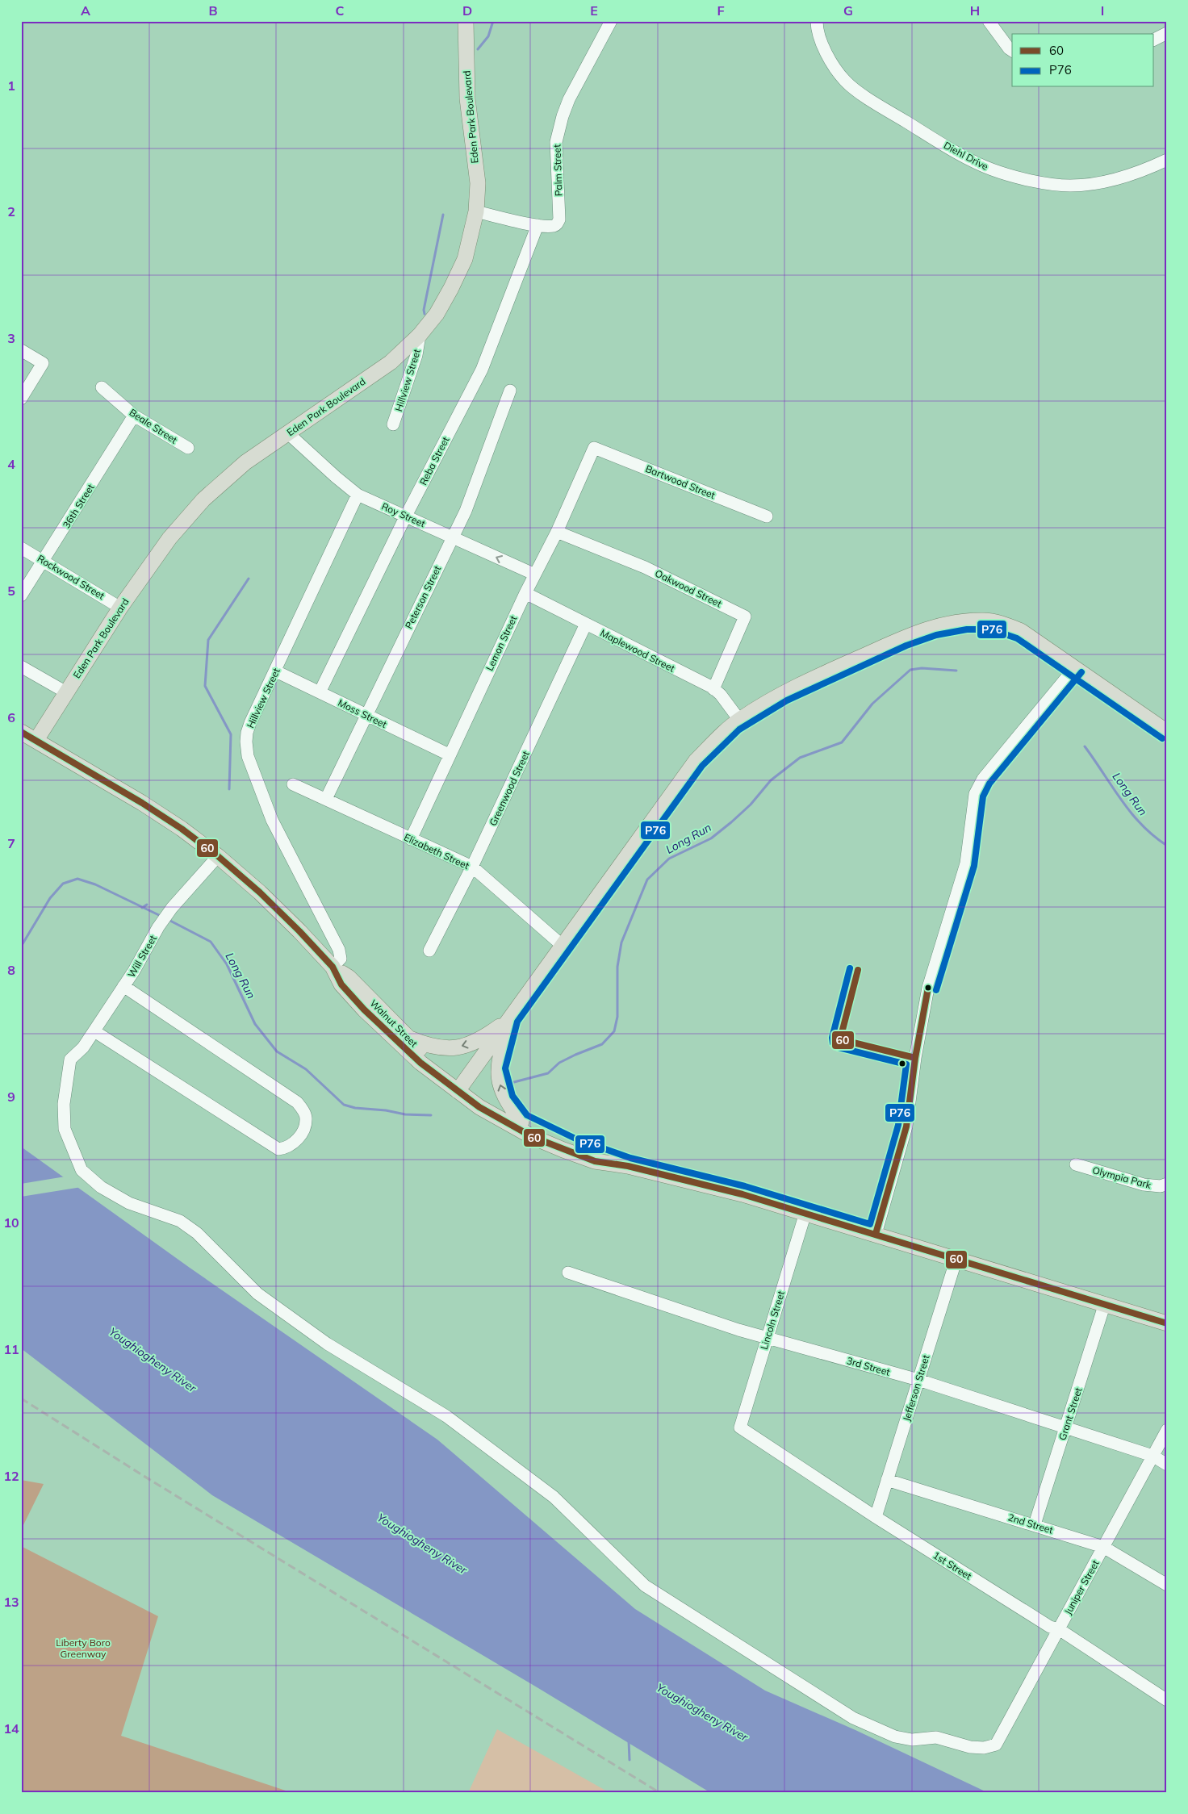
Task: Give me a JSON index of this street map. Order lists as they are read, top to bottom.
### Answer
{
  "streets": {
    "main road": ["Eden Park Boulevard", "Walnut Street"],
    "street": [
      "Diehl Drive",
      "Palm Street",
      "Hillview Street",
      "Beale Street",
      "Reba Street",
      "Bartwood Street",
      "36th Street",
      "Roy Street",
      "Rockwood Street",
      "Oakwood Street",
      "Peterson Street",
      "Lemon Street",
      "Maplewood Street",
      "Moss Street",
      "Greenwood Street",
      "Elizabeth Street",
      "Will Street",
      "Olympia Park",
      "Lincoln Street",
      "3rd Street",
      "Jefferson Street",
      "Grant Street",
      "2nd Street",
      "1st Street",
      "Juniper Street"
    ]
  },
  "crossings": [
    ["Eden Park Boulevard", "Palm Street"],
    ["Eden Park Boulevard", "Hillview Street"],
    ["Eden Park Boulevard", "Roy Street"],
    ["Eden Park Boulevard", "Rockwood Street"],
    ["Eden Park Boulevard", "Walnut Street"],
    ["Palm Street", "Reba Street"],
    ["Hillview Street", "Roy Street"],
    ["Hillview Street", "Moss Street"],
    ["Hillview Street", "Walnut Street"],
    ["Beale Street", "36th Street"],
    ["Reba Street", "Roy Street"],
    ["Reba Street", "Moss Street"],
    ["Bartwood Street", "Lemon Street"],
    ["36th Street", "Rockwood Street"],
    ["Roy Street", "Peterson Street"],
    ["Roy Street", "Lemon Street"],
    ["Oakwood Street", "Lemon Street"],
    ["Oakwood Street", "Maplewood Street"],
    ["Peterson Street", "Moss Street"],
    ["Peterson Street", "Elizabeth Street"],
    ["Lemon Street", "Maplewood Street"],
    ["Lemon Street", "Moss Street"],
    ["Lemon Street", "Elizabeth Street"],
    ["Maplewood Street", "Greenwood Street"],
    ["Greenwood Street", "Elizabeth Street"],
    ["Will Street", "Walnut Street"],
    ["Will Street", "Juniper Street"],
    ["Walnut Street", "Lincoln Street"],
    ["Walnut Street", "Jefferson Street"],
    ["Walnut Street", "Grant Street"],
    ["Lincoln Street", "3rd Street"],
    ["Lincoln Street", "1st Street"],
    ["3rd Street", "Jefferson Street"],
    ["3rd Street", "Grant Street"],
    ["3rd Street", "Juniper Street"],
    ["Jefferson Street", "2nd Street"],
    ["Jefferson Street", "1st Street"],
    ["Grant Street", "2nd Street"],
    ["2nd Street", "Juniper Street"],
    ["1st Street", "Juniper Street"]
  ],
  "water": ["Long Run", "Youghiogheny River"],
  "parks": ["Liberty Boro Greenway"],
  "lines": ["transit line P76", "transit line 60"],
  "legend": ["60", "P76"],
  "grid": {
    "columns": [
      "A",
      "B",
      "C",
      "D",
      "E",
      "F",
      "G",
      "H",
      "I"
    ],
    "rows": [
      "1",
      "2",
      "3",
      "4",
      "5",
      "6",
      "7",
      "8",
      "9",
      "10",
      "11",
      "12",
      "13",
      "14"
    ]
  }
}
